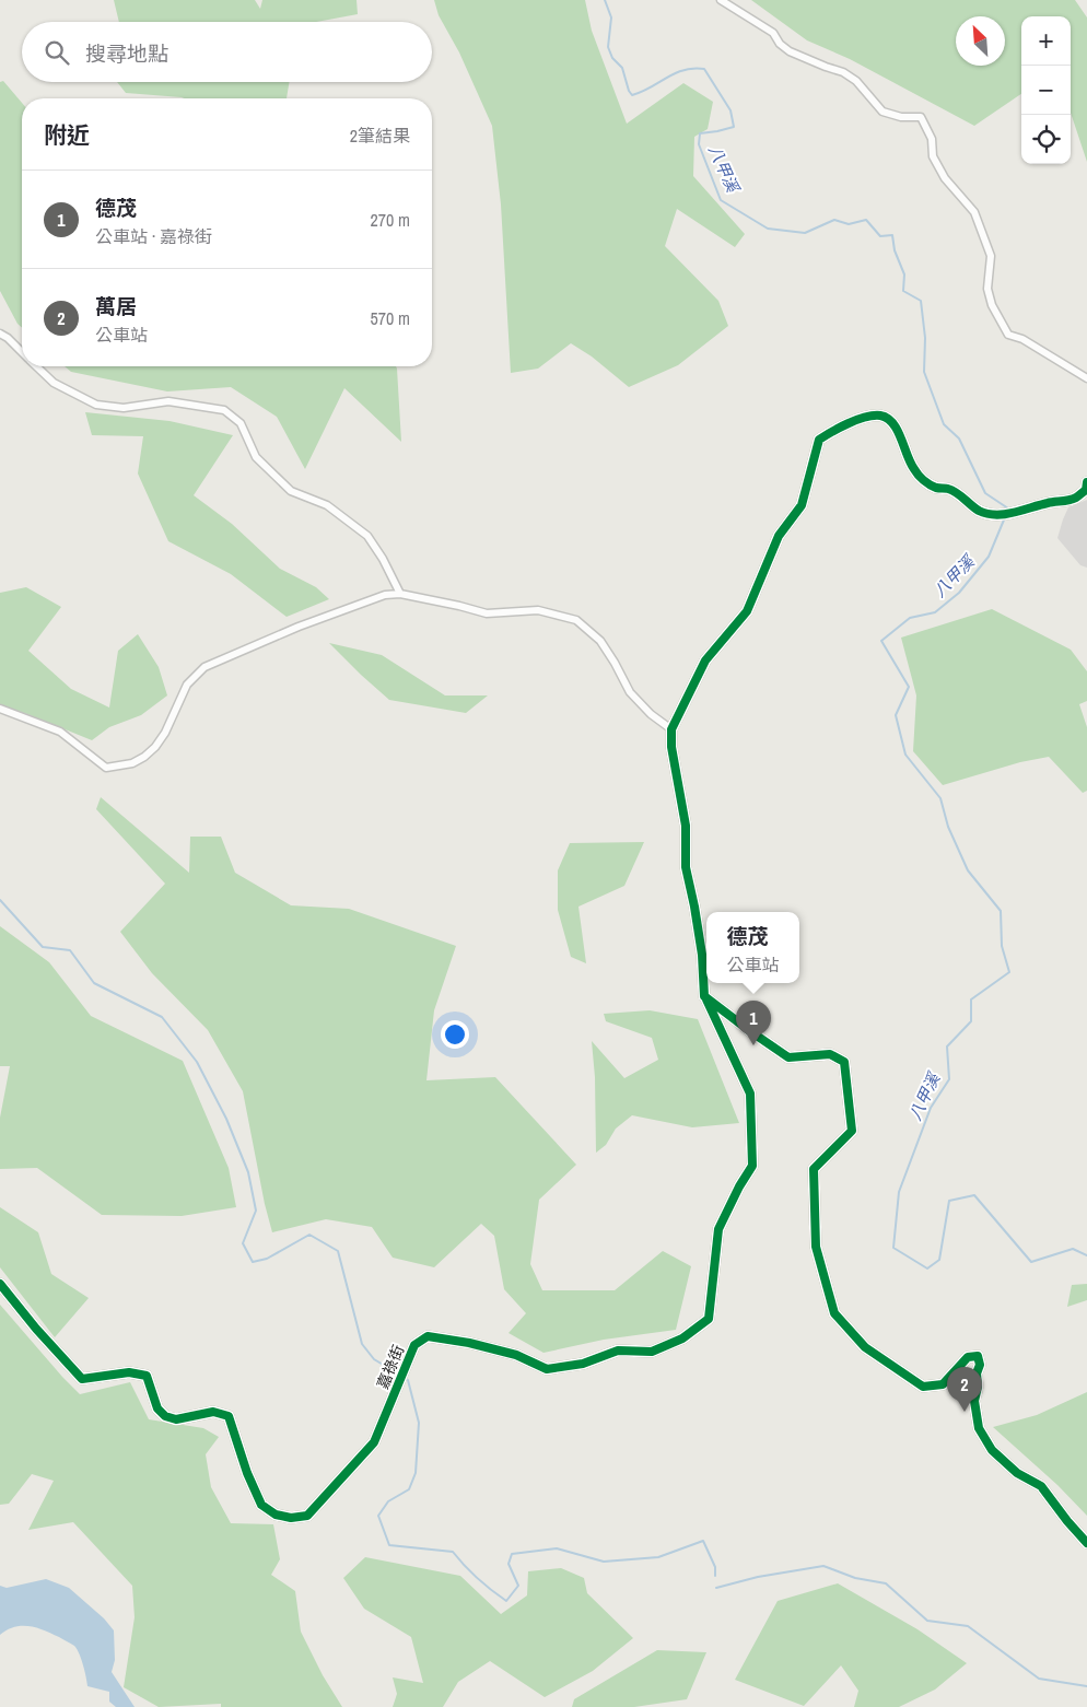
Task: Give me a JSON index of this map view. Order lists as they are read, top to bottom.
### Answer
{
  "streets": {
    "street": ["嘉祿街"]
  },
  "water": ["八甲溪"],
  "north": "top left",
  "page": {
    "map_buttons": ["+", "−"],
    "search": "搜尋地點",
    "heading": ["附近", "2筆結果"],
    "list": [
      {
        "mark": "1",
        "name": "德茂",
        "note": "公車站 · 嘉祿街",
        "value": "270 m"
      },
      {
        "mark": "2",
        "name": "萬居",
        "note": "公車站",
        "value": "570 m"
      }
    ],
    "popup": ["德茂", "公車站"],
    "pins": ["1", "2"]
  }
}
